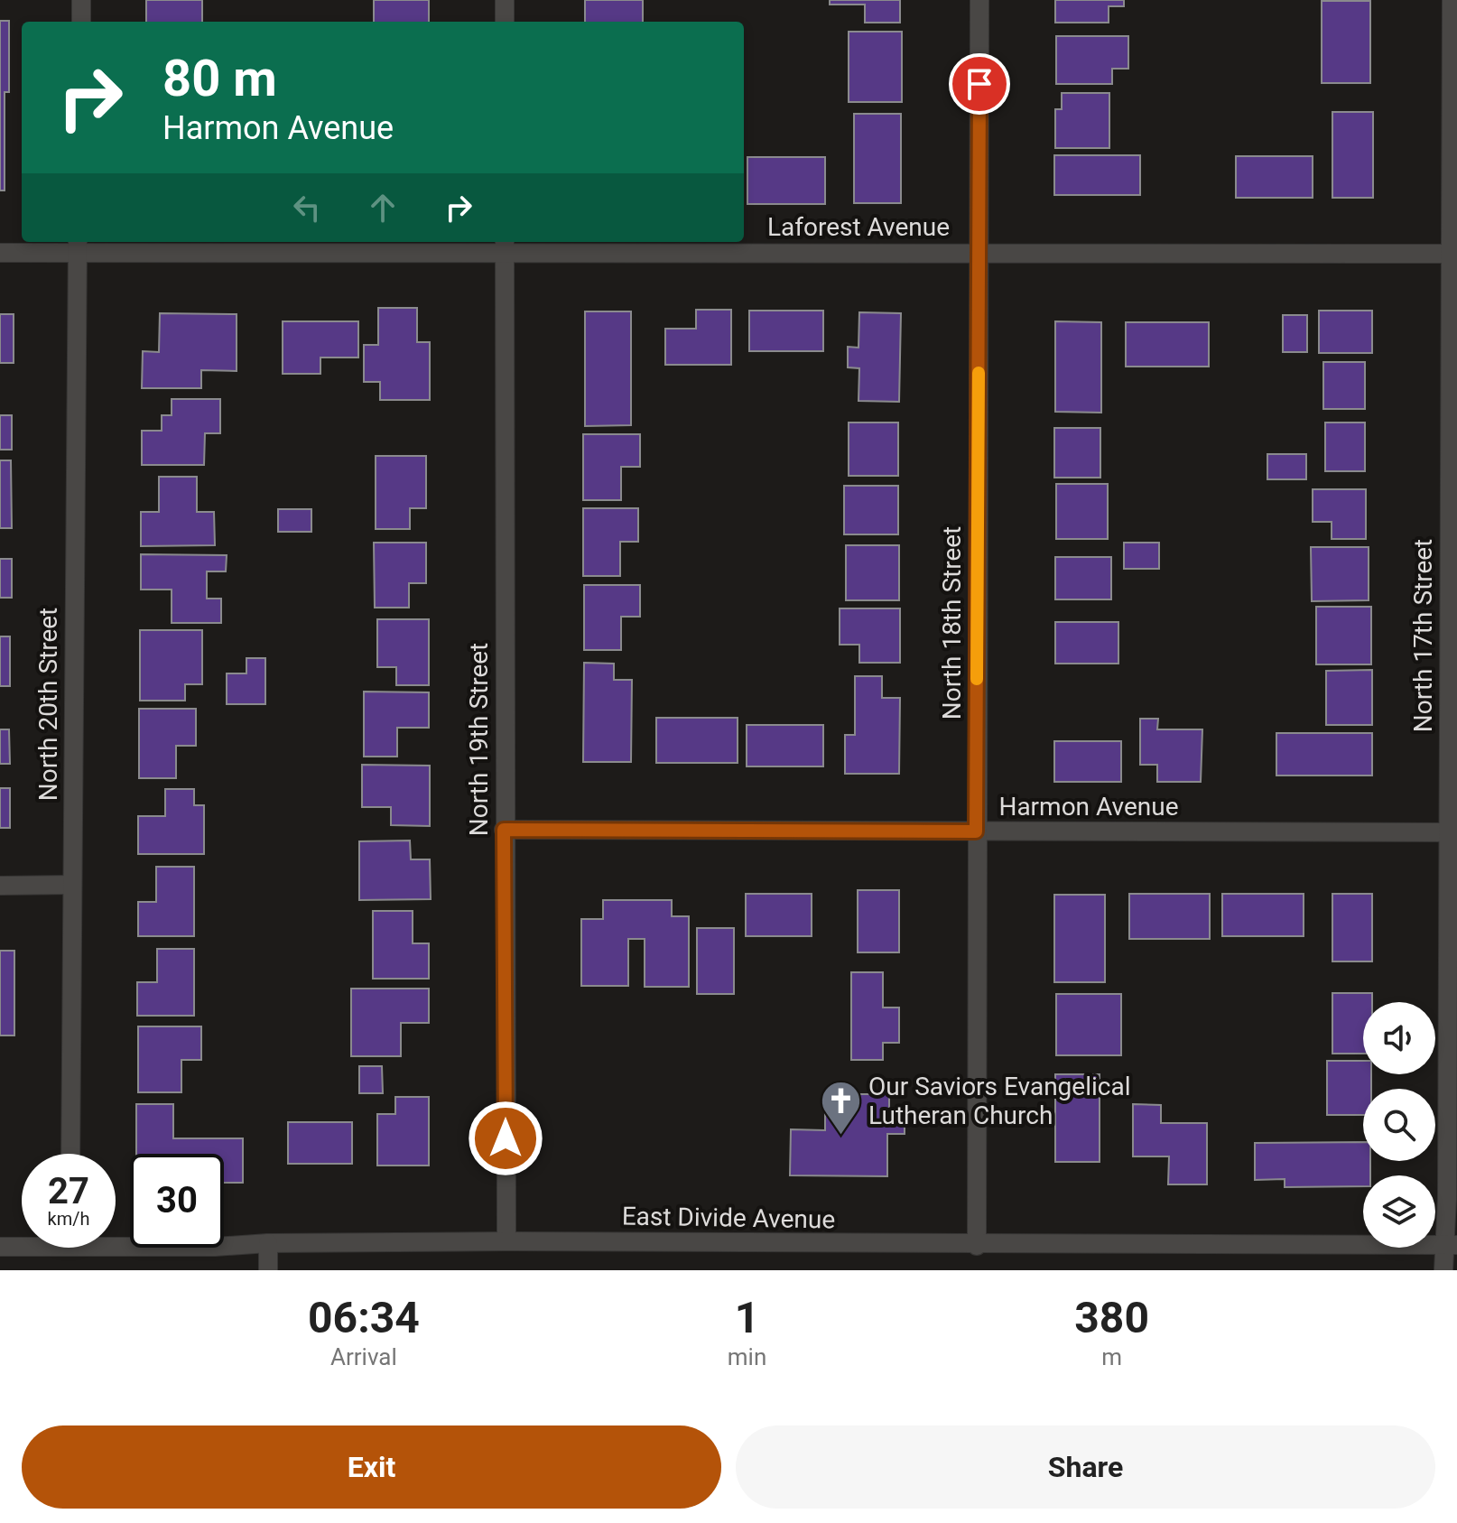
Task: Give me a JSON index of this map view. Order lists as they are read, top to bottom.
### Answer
{
  "streets": {
    "street": [
      "Laforest Avenue",
      "North 18th Street",
      "North 17th Street",
      "North 20th Street",
      "North 19th Street",
      "Harmon Avenue",
      "East Divide Avenue"
    ]
  },
  "crossings": [
    ["Laforest Avenue", "North 18th Street"],
    ["Laforest Avenue", "North 17th Street"],
    ["Laforest Avenue", "North 20th Street"],
    ["Laforest Avenue", "North 19th Street"],
    ["North 18th Street", "Harmon Avenue"],
    ["North 18th Street", "East Divide Avenue"],
    ["North 17th Street", "Harmon Avenue"],
    ["North 17th Street", "East Divide Avenue"],
    ["North 19th Street", "Harmon Avenue"],
    ["North 19th Street", "East Divide Avenue"]
  ],
  "places": {
    "church": ["Our Saviors Evangelical Lutheran Church"]
  },
  "page": {
    "turn": ["80 m", "Harmon Avenue"],
    "speed": "27 km/h",
    "limit": "30",
    "eta": [
      "06:34",
      "Arrival",
      "1",
      "min",
      "380",
      "m"
    ],
    "buttons": ["Exit", "Share"]
  }
}
